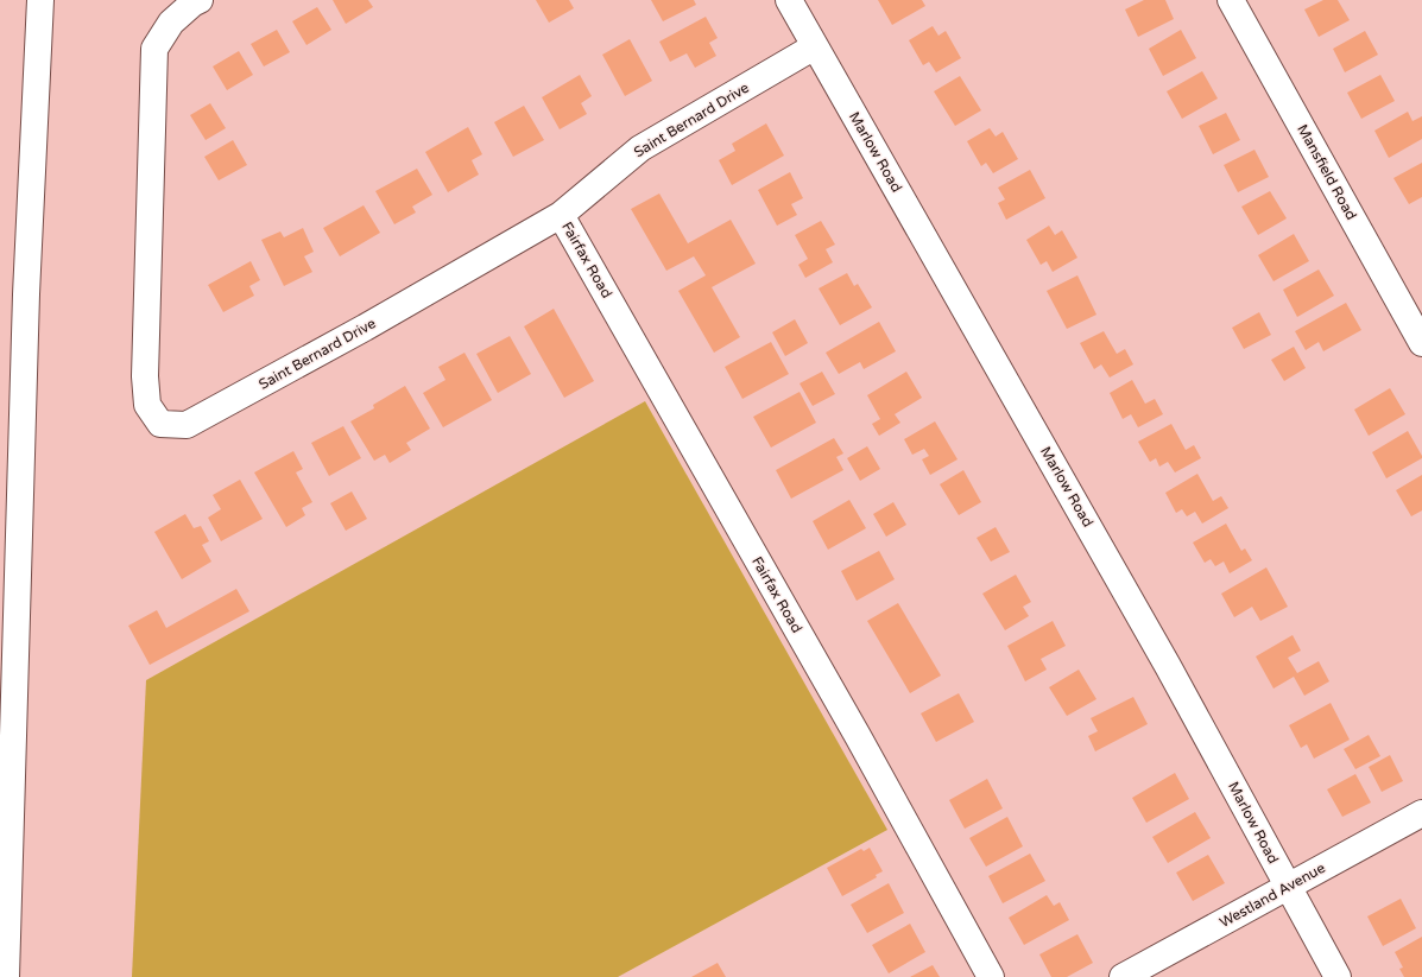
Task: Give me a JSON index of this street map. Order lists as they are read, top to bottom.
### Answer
{
  "streets": {
    "main road": [
      "Saint Bernard Drive",
      "Marlow Road",
      "Mansfield Road",
      "Fairfax Road",
      "Westland Avenue"
    ]
  },
  "crossings": [
    ["Saint Bernard Drive", "Marlow Road"],
    ["Saint Bernard Drive", "Fairfax Road"],
    ["Marlow Road", "Westland Avenue"]
  ]
}
